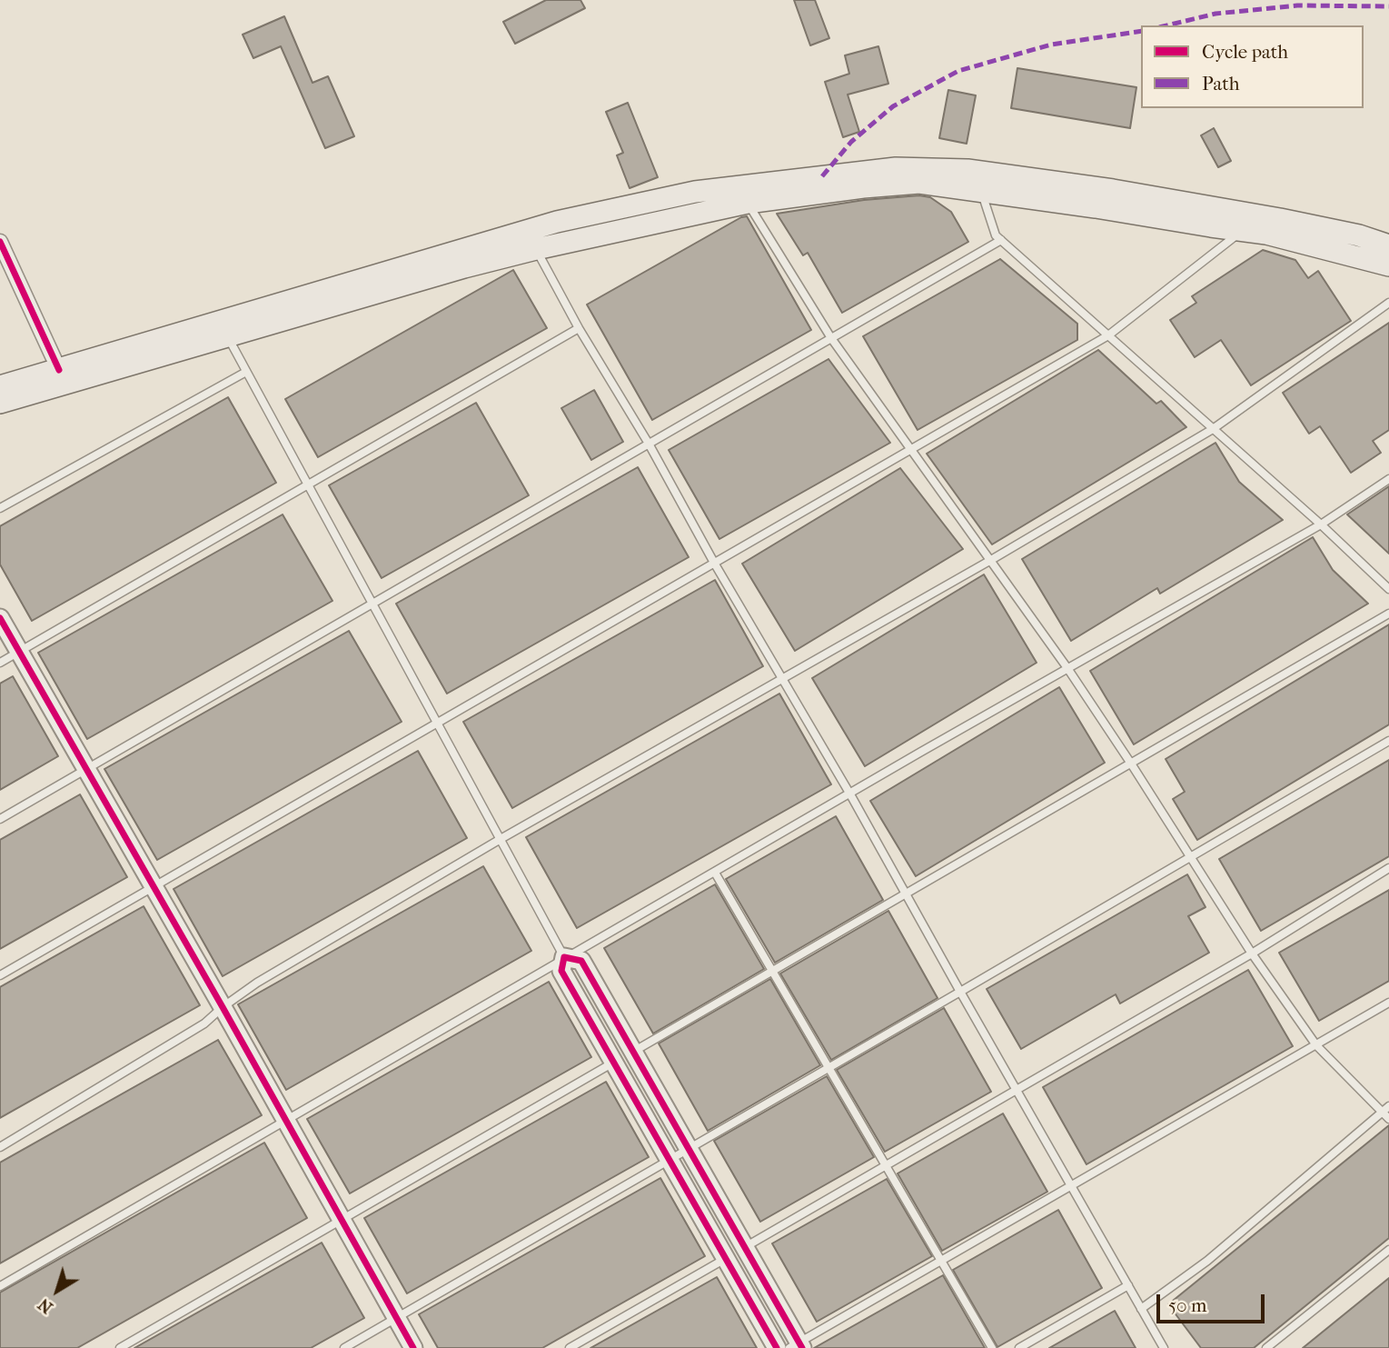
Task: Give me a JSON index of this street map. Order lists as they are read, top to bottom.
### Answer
{
  "legend": ["Cycle path", "Path"],
  "scale_bar": "50 m",
  "north": "bottom left"
}
